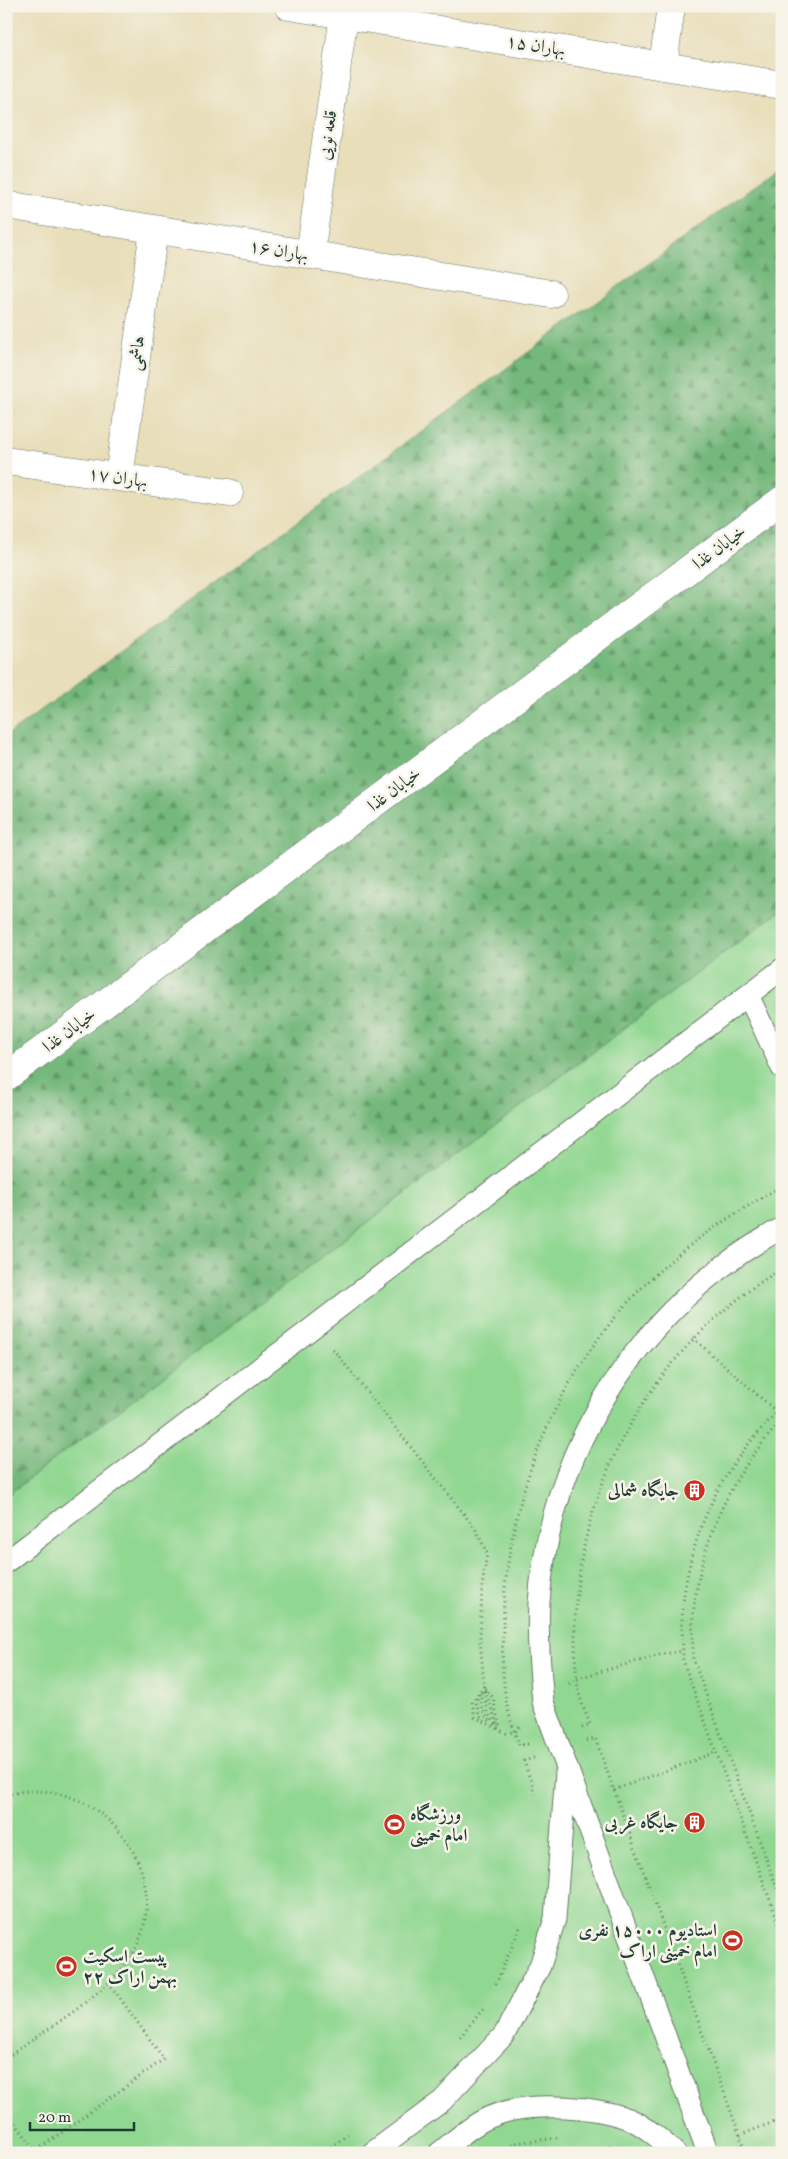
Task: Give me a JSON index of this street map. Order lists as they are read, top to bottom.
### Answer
{
  "streets": {
    "street": [
      "بهاران ۱۵",
      "قلعه نویی",
      "بهاران ۱۶",
      "هاشمی",
      "بهاران ۱۷",
      "خیابان غذا"
    ]
  },
  "crossings": [
    ["بهاران ۱۵", "قلعه نویی"],
    ["قلعه نویی", "بهاران ۱۶"],
    ["بهاران ۱۶", "هاشمی"],
    ["هاشمی", "بهاران ۱۷"]
  ],
  "places": {
    "building": ["جایگاه شمالی", "جایگاه غربی"],
    "sports": ["ورزشگاه امام خمینی", "استادیوم ۱۵۰۰۰ نفری امام خمینی اراک", "پیست اسکیت ۲۲ بهمن اراک"]
  },
  "scale_bar": "20 m"
}
